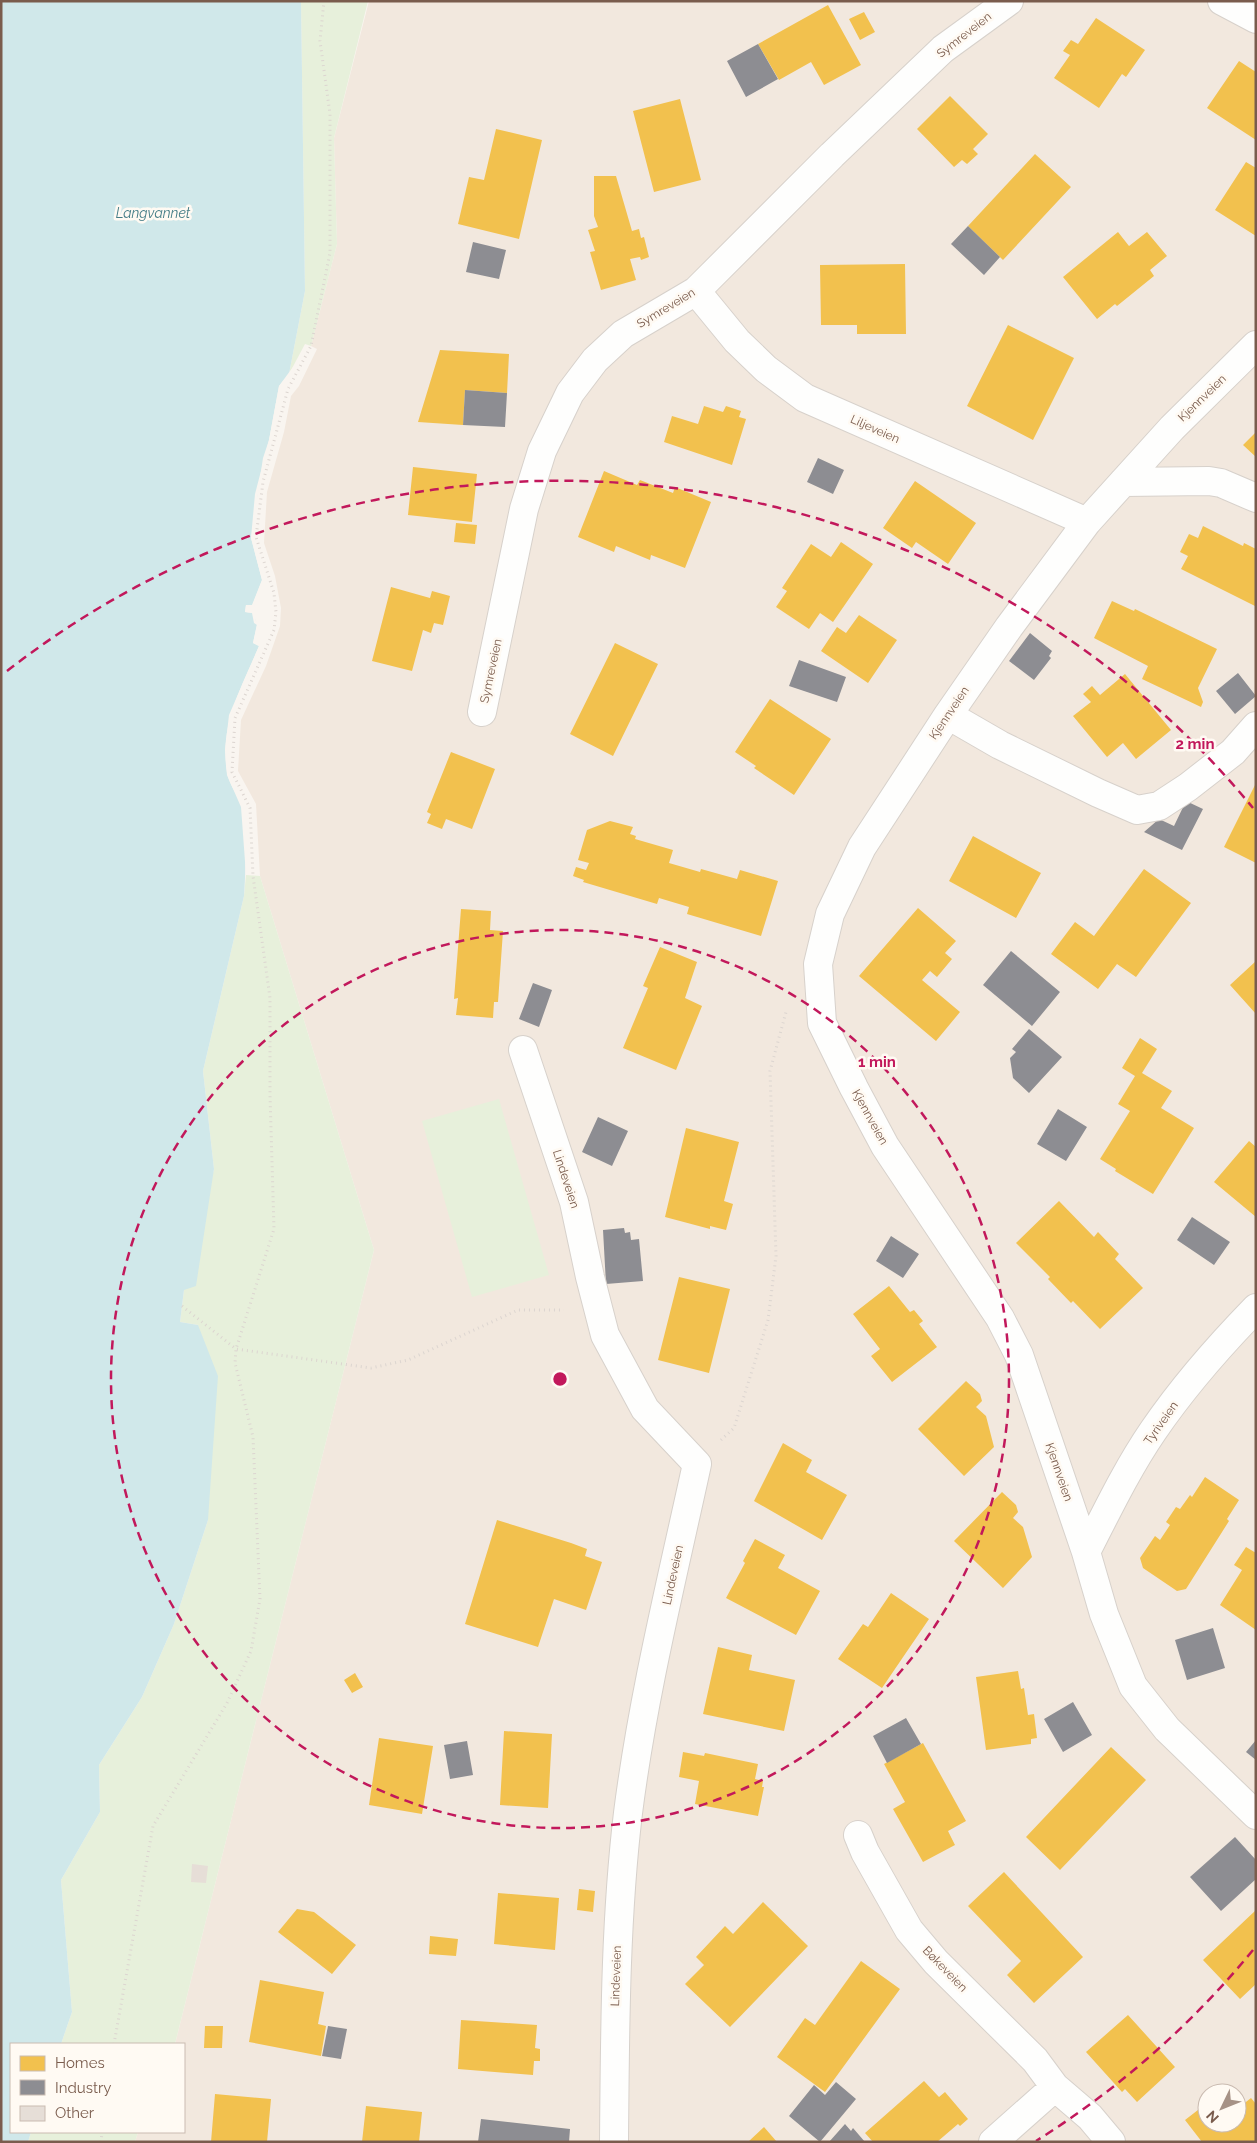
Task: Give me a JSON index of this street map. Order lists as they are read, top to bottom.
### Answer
{
  "streets": {
    "street": [
      "Symreveien",
      "Kjennveien",
      "Liljeveien",
      "Lindeveien",
      "Tyriveien",
      "Bøkeveien"
    ]
  },
  "crossings": [
    ["Symreveien", "Liljeveien"],
    ["Kjennveien", "Liljeveien"],
    ["Kjennveien", "Tyriveien"]
  ],
  "water": ["Langvannet"],
  "legend": ["Homes", "Industry", "Other"],
  "north": "bottom left",
  "rings": ["2 min", "1 min"]
}
